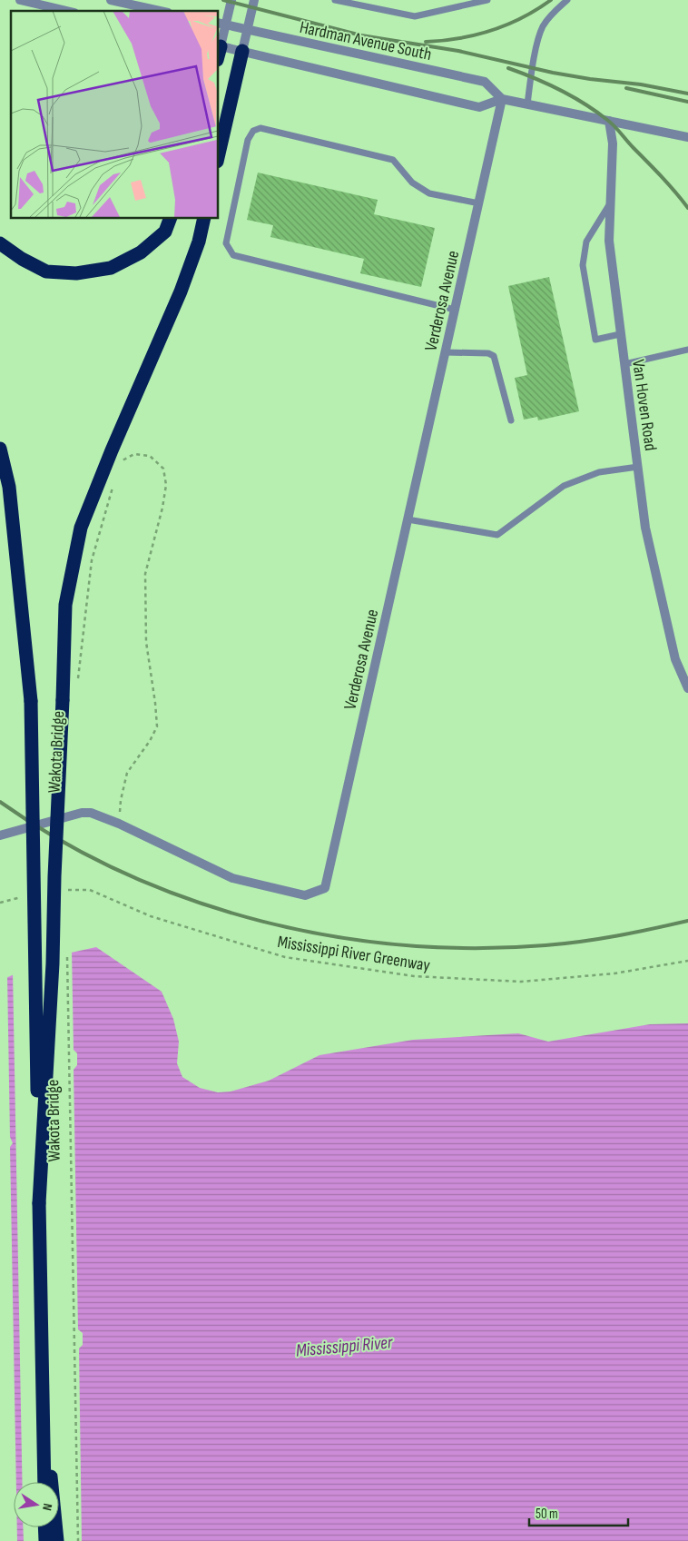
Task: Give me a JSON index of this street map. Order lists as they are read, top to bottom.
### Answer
{
  "streets": {
    "highway": ["Wakota Bridge"],
    "street": ["Hardman Avenue South", "Verderosa Avenue", "Van Hoven Road"],
    "path": ["Mississippi River Greenway"]
  },
  "crossings": [
    ["Hardman Avenue South", "Verderosa Avenue"]
  ],
  "water": ["Mississippi River"],
  "scale_bar": "50 m",
  "north": "right"
}
